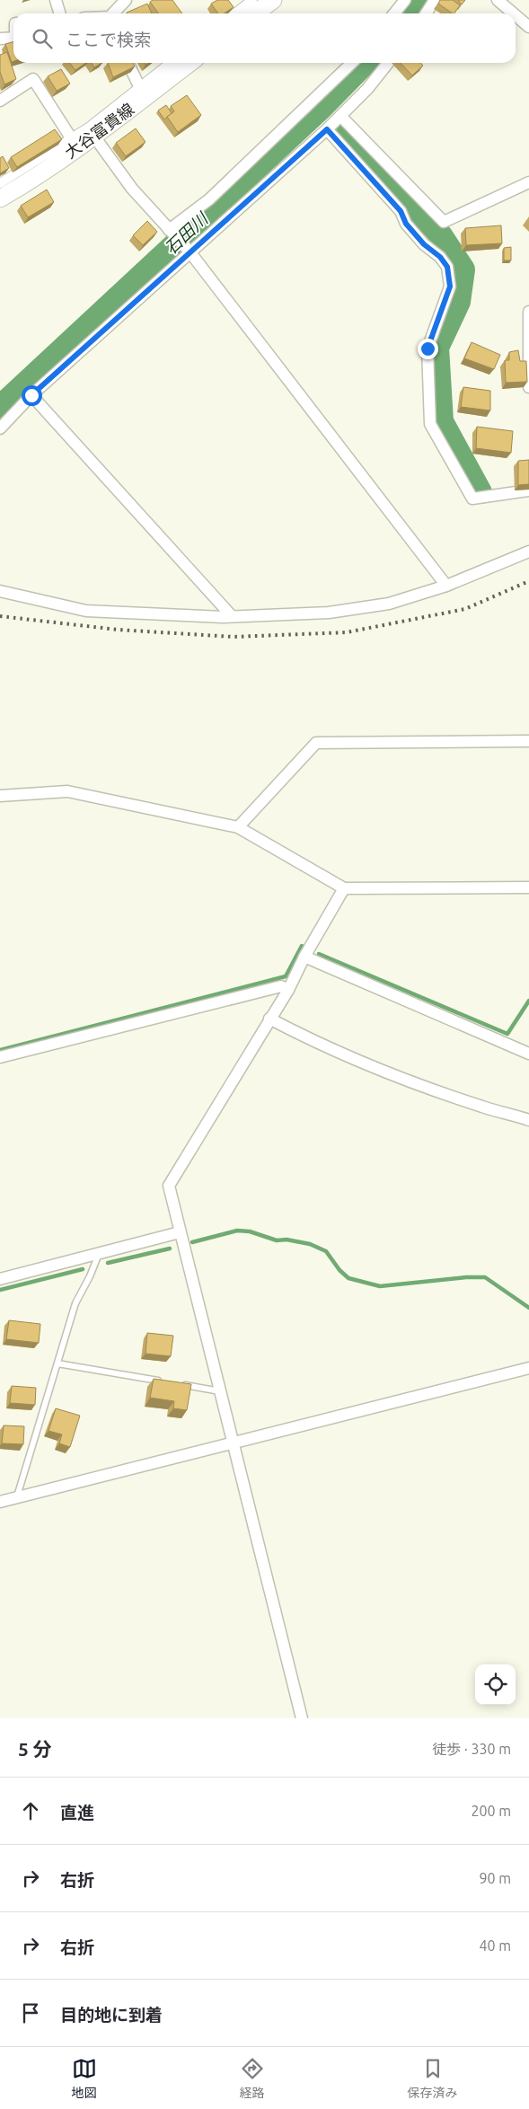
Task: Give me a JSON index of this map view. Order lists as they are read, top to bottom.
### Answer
{
  "streets": {
    "main road": ["大谷富貴線"]
  },
  "water": ["石田川"],
  "page": {
    "search": "ここで検索",
    "heading": ["5 分", "徒歩 · 330 m"],
    "list": [
      ["直進", "200 m"],
      ["右折", "90 m"],
      ["右折", "40 m"],
      "目的地に到着"
    ],
    "nav": ["地図", "経路", "保存済み"]
  }
}
